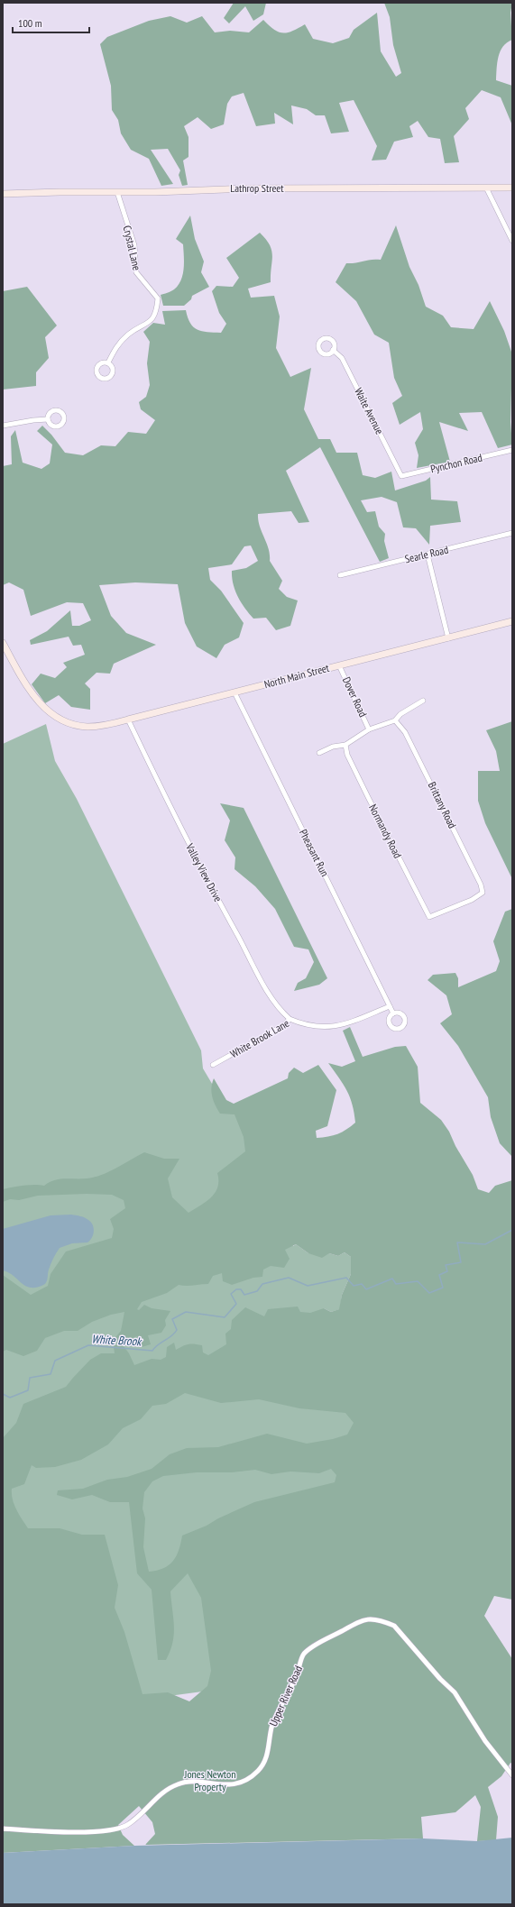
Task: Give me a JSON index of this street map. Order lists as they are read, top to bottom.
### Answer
{
  "streets": {
    "street": [
      "Lathrop Street",
      "Crystal Lane",
      "Waite Avenue",
      "Pynchon Road",
      "Searle Road",
      "North Main Street",
      "Dover Road",
      "Brittany Road",
      "Normandy Road",
      "Pheasant Run",
      "Valley View Drive",
      "White Brook Lane",
      "Upper River Road"
    ]
  },
  "crossings": [
    ["Lathrop Street", "Crystal Lane"],
    ["Waite Avenue", "Pynchon Road"],
    ["North Main Street", "Dover Road"],
    ["North Main Street", "Pheasant Run"],
    ["North Main Street", "Valley View Drive"],
    ["Brittany Road", "Normandy Road"],
    ["Pheasant Run", "White Brook Lane"],
    ["Valley View Drive", "White Brook Lane"]
  ],
  "water": ["White Brook"],
  "parks": ["Jones Newton Property"],
  "scale_bar": "100 m"
}
